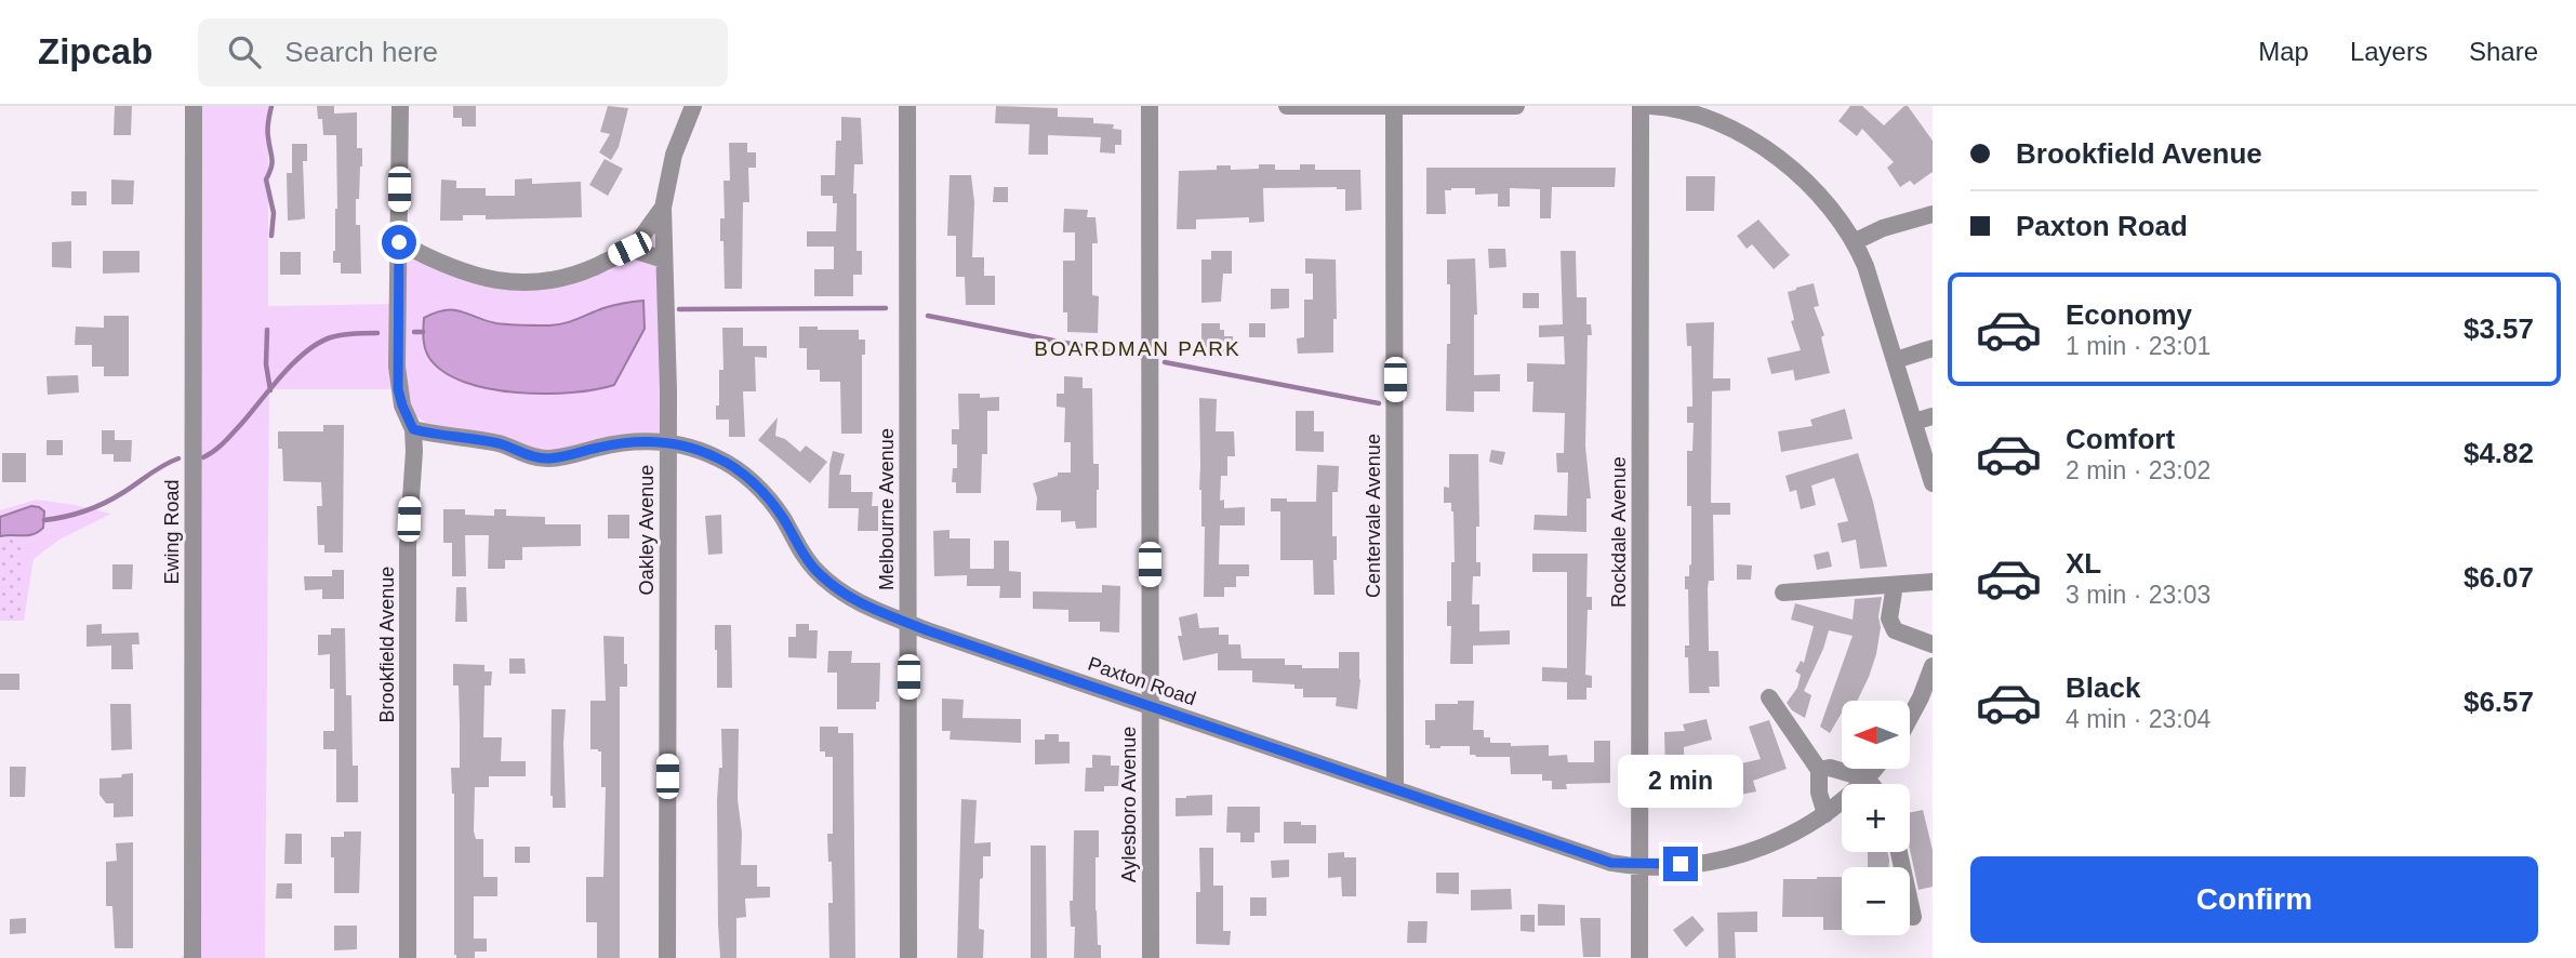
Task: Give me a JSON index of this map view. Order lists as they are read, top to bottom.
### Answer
{
  "streets": {
    "street": [
      "Melbourne Avenue",
      "Centervale Avenue",
      "Oakley Avenue",
      "Ewing Road",
      "Rockdale Avenue",
      "Brookfield Avenue",
      "Paxton Road",
      "Aylesboro Avenue"
    ]
  },
  "crossings": [
    ["Melbourne Avenue", "Paxton Road"],
    ["Centervale Avenue", "Paxton Road"],
    ["Oakley Avenue", "Paxton Road"],
    ["Rockdale Avenue", "Paxton Road"],
    ["Brookfield Avenue", "Paxton Road"],
    ["Paxton Road", "Aylesboro Avenue"]
  ],
  "districts": ["BOARDMAN PARK"],
  "north": "left",
  "page": {
    "header": "Zipcab",
    "search": "Search here",
    "nav": ["Map", "Layers", "Share"],
    "banner": ["Brookfield Avenue", "Paxton Road"],
    "list": [
      {
        "name": "Economy",
        "note": "1 min · 23:01",
        "value": "$3.57"
      },
      {
        "name": "Comfort",
        "note": "2 min · 23:02",
        "value": "$4.82"
      },
      {
        "name": "XL",
        "note": "3 min · 23:03",
        "value": "$6.07"
      },
      {
        "name": "Black",
        "note": "4 min · 23:04",
        "value": "$6.57"
      }
    ],
    "map_buttons": ["+", "−"],
    "bubble": "2 min",
    "buttons": "Confirm"
  }
}
